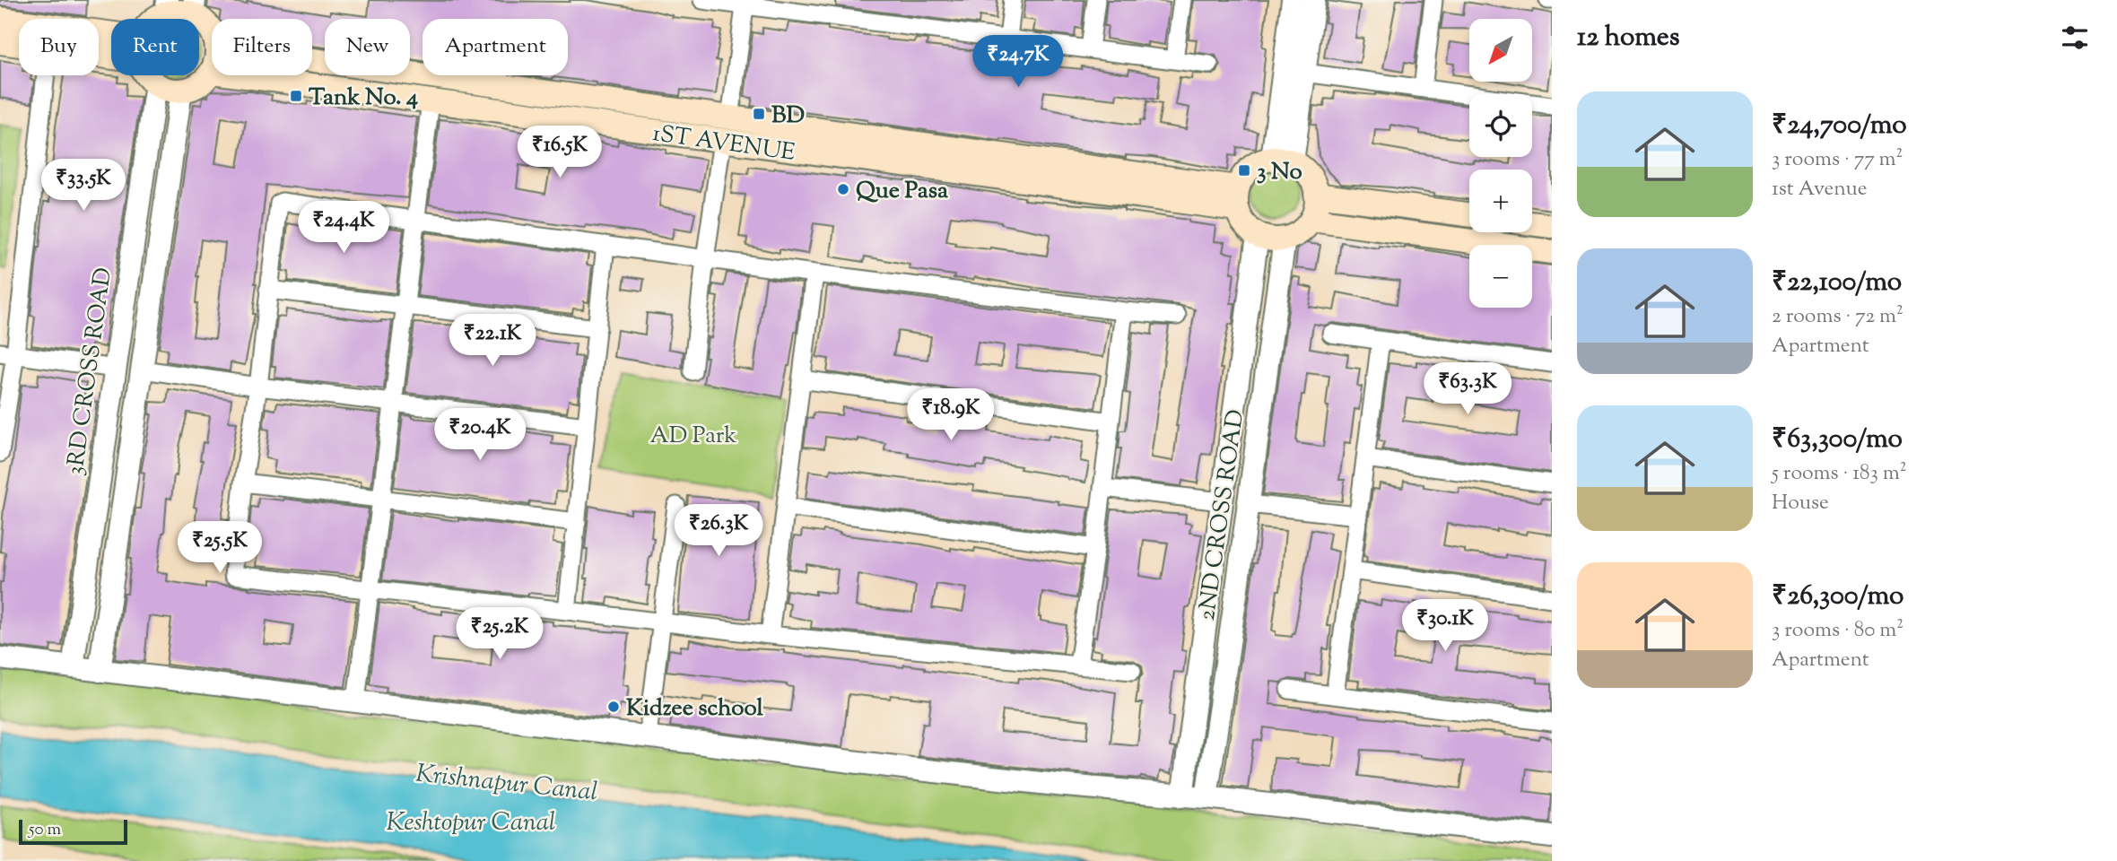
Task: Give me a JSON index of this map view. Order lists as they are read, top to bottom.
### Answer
{
  "streets": {
    "main road": ["1ST AVENUE"],
    "street": ["3RD CROSS ROAD", "2ND CROSS ROAD"]
  },
  "crossings": [
    ["1ST AVENUE", "2ND CROSS ROAD"]
  ],
  "water": ["Krishnapur Canal", "Keshtopur Canal"],
  "parks": ["AD Park"],
  "places": {
    "transit": ["Tank No. 4", "BD", "3 No"],
    "other": ["Que Pasa", "Kidzee school"]
  },
  "scale_bar": "50 m",
  "north": "bottom left",
  "page": {
    "heading": "12 homes",
    "map_buttons": ["+", "−"],
    "chip": [
      "Buy",
      "Rent",
      "Filters",
      "New",
      "Apartment"
    ],
    "price": [
      "₹24.7K",
      "₹16.5K",
      "₹33.5K",
      "₹24.4K",
      "₹22.1K",
      "₹63.3K",
      "₹18.9K",
      "₹20.4K",
      "₹26.3K",
      "₹25.5K",
      "₹30.1K",
      "₹25.2K"
    ],
    "list": [
      {
        "name": "₹24,700/mo",
        "note": "3 rooms · 77 m² · 1st Avenue"
      },
      {
        "name": "₹22,100/mo",
        "note": "2 rooms · 72 m² · Apartment"
      },
      {
        "name": "₹63,300/mo",
        "note": "5 rooms · 183 m² · House"
      },
      {
        "name": "₹26,300/mo",
        "note": "3 rooms · 80 m² · Apartment"
      }
    ],
    "scale": "50 m"
  }
}
